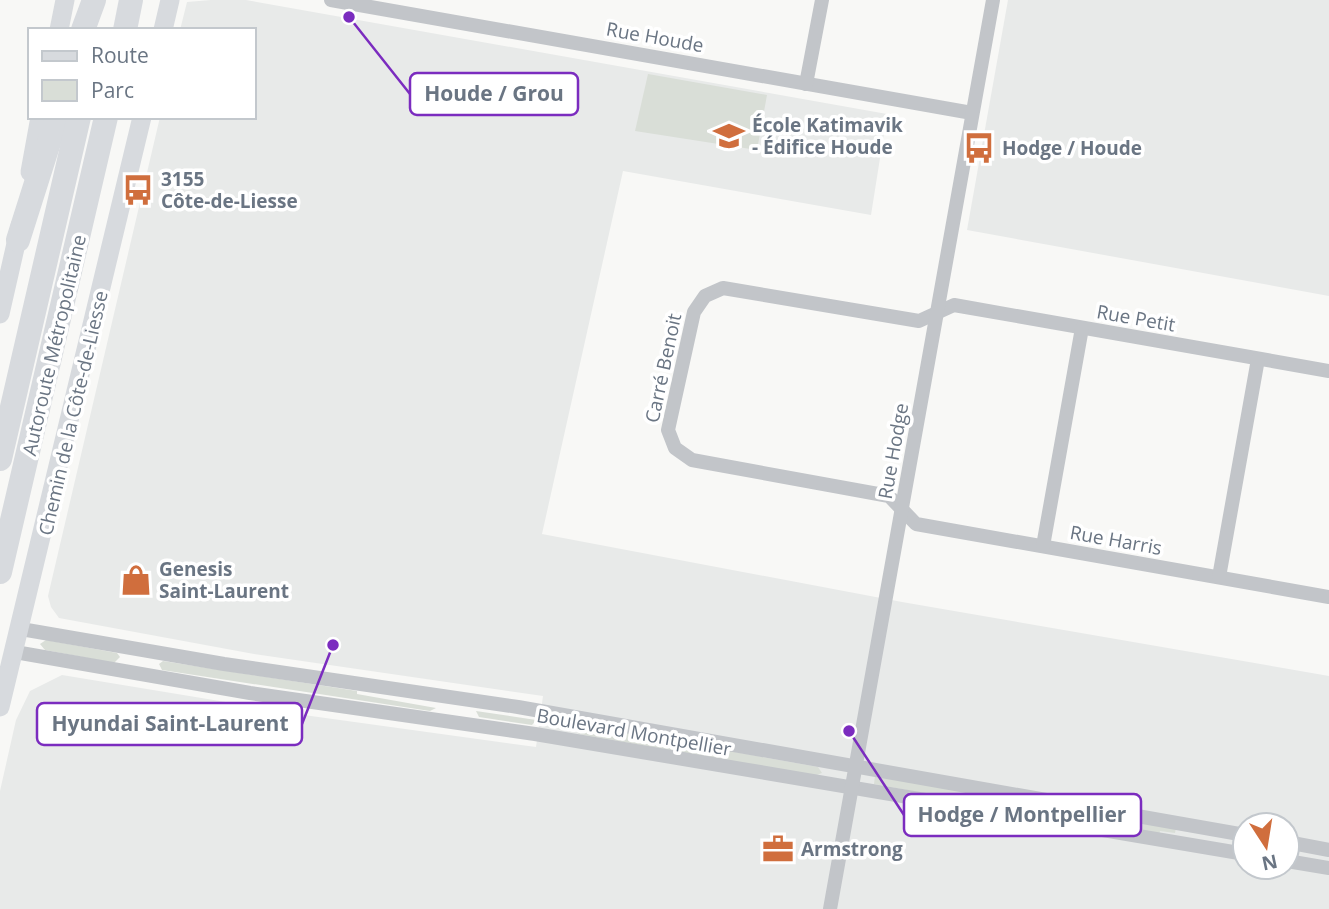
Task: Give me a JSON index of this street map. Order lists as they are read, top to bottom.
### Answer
{
  "streets": {
    "highway": ["Autoroute Métropolitaine"],
    "main road": ["Chemin de la Côte-de-Liesse"],
    "street": [
      "Rue Houde",
      "Rue Petit",
      "Carré Benoit",
      "Rue Hodge",
      "Rue Harris",
      "Boulevard Montpellier"
    ]
  },
  "crossings": [
    ["Rue Houde", "Rue Hodge"],
    ["Rue Petit", "Carré Benoit"],
    ["Rue Petit", "Rue Hodge"],
    ["Carré Benoit", "Rue Hodge"],
    ["Carré Benoit", "Rue Harris"],
    ["Chemin de la Côte-de-Liesse", "Boulevard Montpellier"],
    ["Rue Hodge", "Rue Harris"],
    ["Rue Hodge", "Boulevard Montpellier"]
  ],
  "places": {
    "other": ["Houde / Grou", "Hyundai Saint-Laurent", "Hodge / Montpellier"],
    "school or university": ["École Katimavik - Édifice Houde"],
    "bus stop": ["Hodge / Houde", "3155 Côte-de-Liesse"],
    "shop": ["Genesis Saint-Laurent"],
    "office": ["Armstrong"]
  },
  "legend": ["Route", "Parc"],
  "north": "bottom"
}
